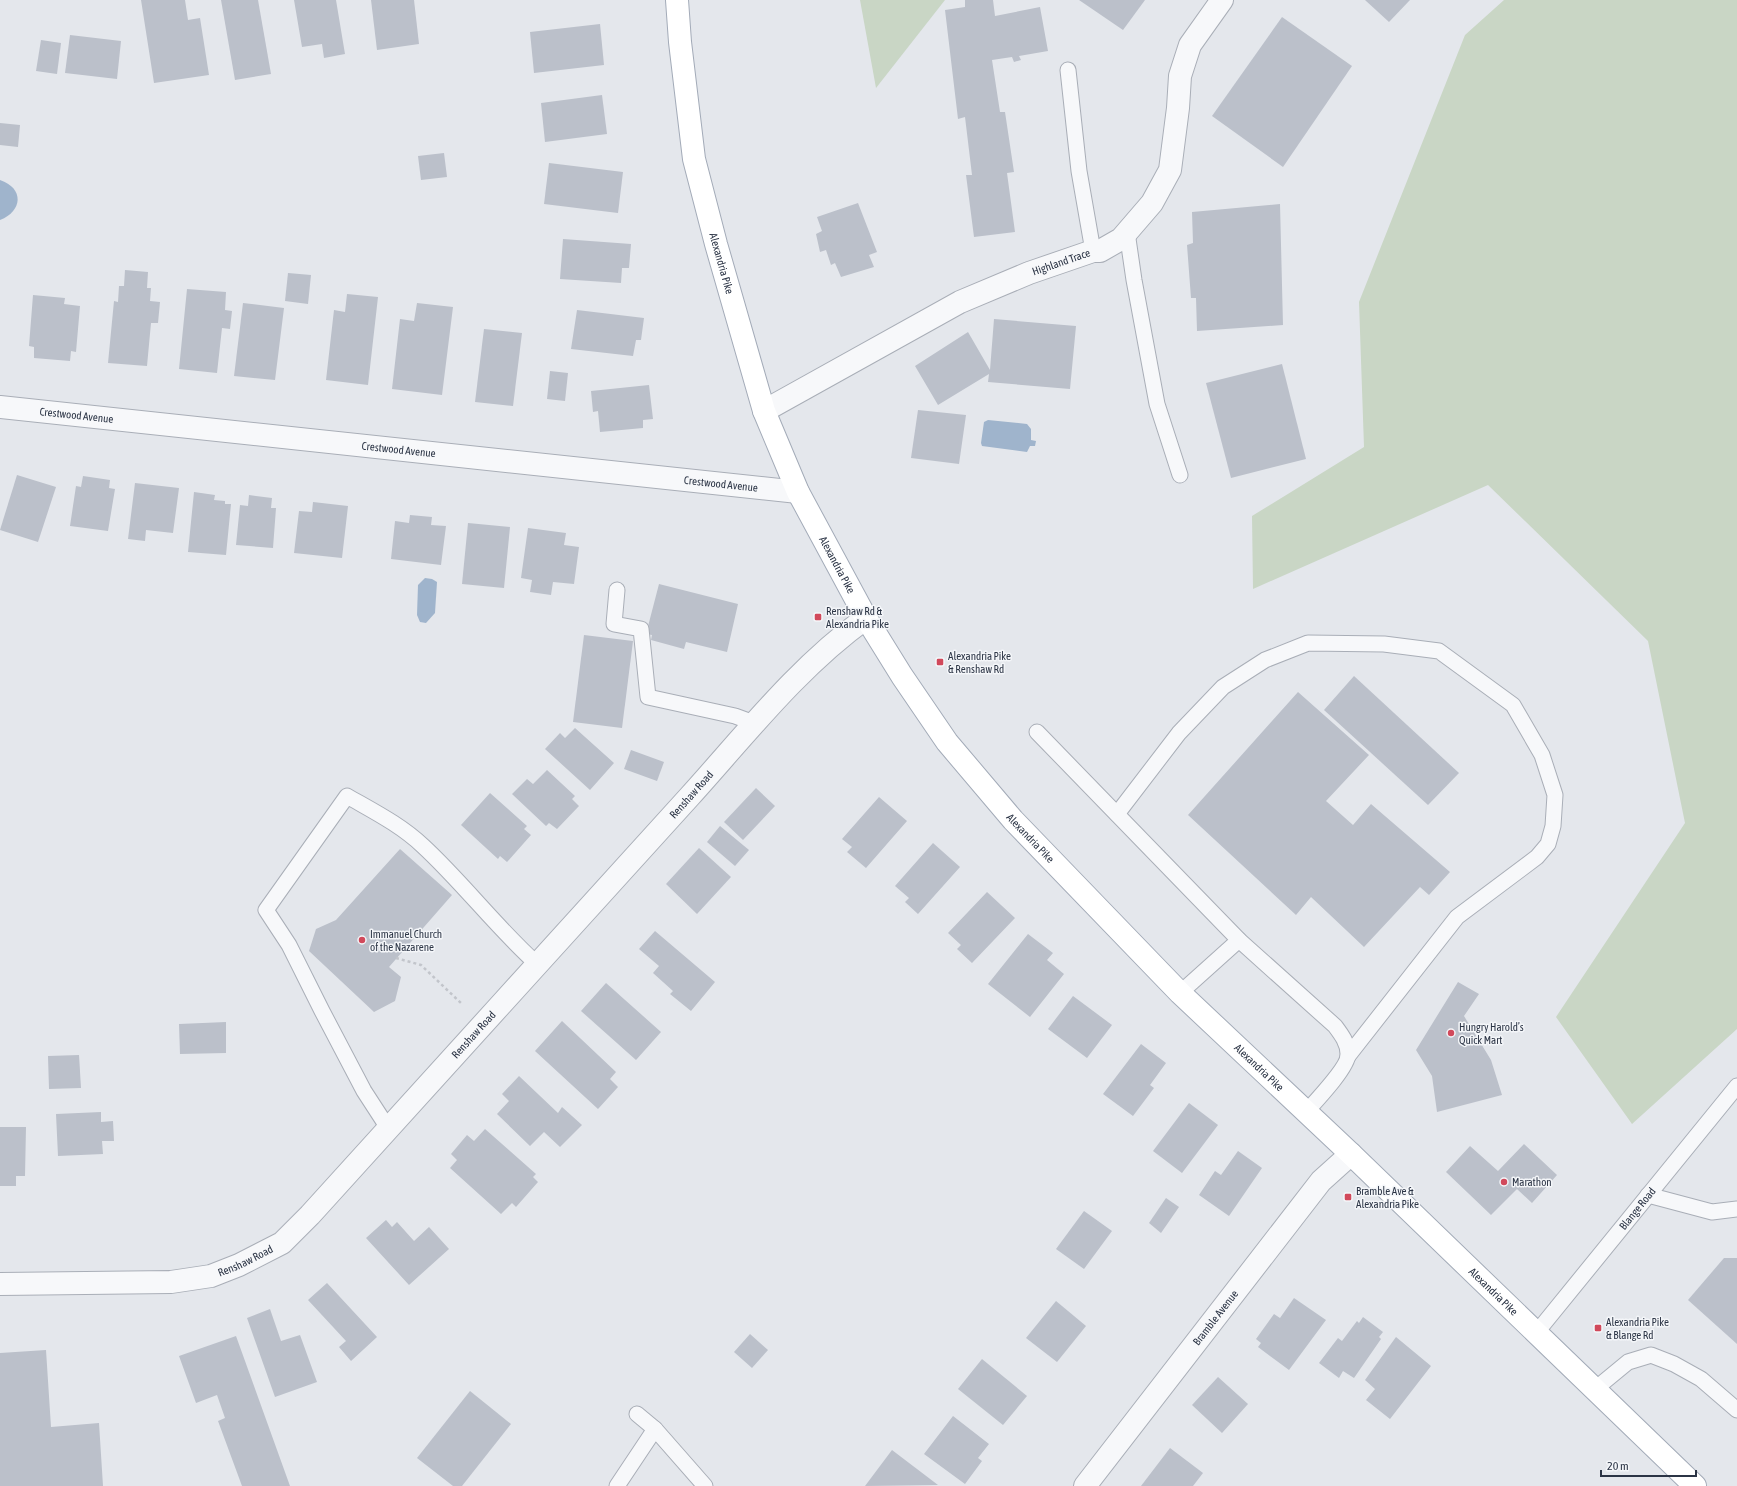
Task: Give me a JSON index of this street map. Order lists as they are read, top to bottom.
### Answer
{
  "streets": {
    "main road": ["Alexandria Pike"],
    "street": [
      "Highland Trace",
      "Crestwood Avenue",
      "Renshaw Road",
      "Bramble Avenue"
    ],
    "lane": ["Blange Road"]
  },
  "crossings": [
    ["Highland Trace", "Alexandria Pike"],
    ["Alexandria Pike", "Crestwood Avenue"],
    ["Alexandria Pike", "Renshaw Road"],
    ["Alexandria Pike", "Blange Road"],
    ["Alexandria Pike", "Bramble Avenue"]
  ],
  "places": {
    "transit": [
      "Renshaw Rd & Alexandria Pike",
      "Alexandria Pike & Renshaw Rd",
      "Bramble Ave & Alexandria Pike",
      "Alexandria Pike & Blange Rd"
    ],
    "other": ["Immanuel Church of the Nazarene", "Hungry Harold’s Quick Mart", "Marathon"]
  },
  "scale_bar": "20 m"
}
